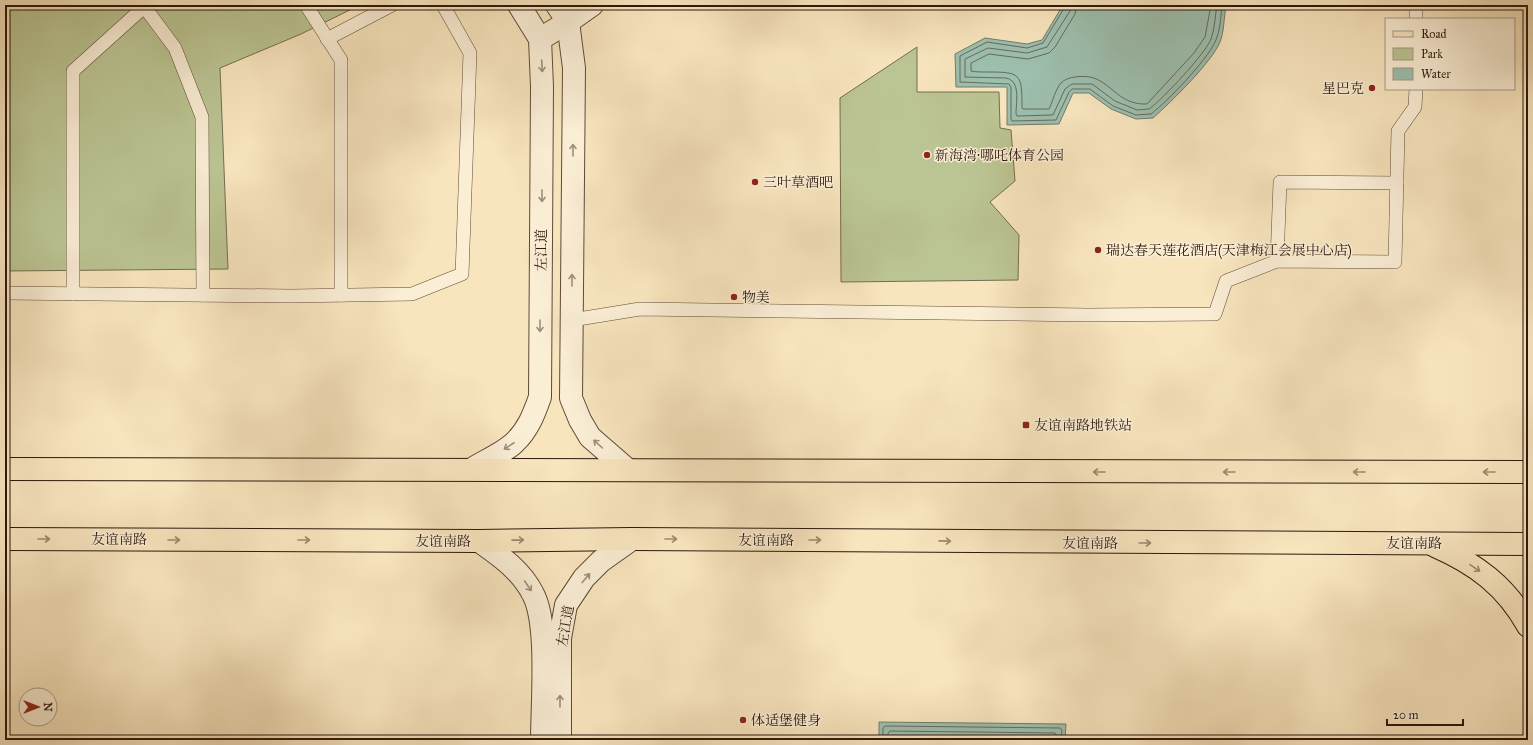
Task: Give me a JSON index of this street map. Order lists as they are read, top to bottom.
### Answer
{
  "streets": {
    "main road": ["友谊南路"],
    "street": ["左江道"]
  },
  "crossings": [
    ["左江道", "友谊南路"]
  ],
  "places": {
    "other": [
      "星巴克",
      "新海湾·哪吒体育公园",
      "三叶草酒吧",
      "瑞达春天莲花酒店(天津梅江会展中心店)",
      "物美",
      "体适堡健身"
    ],
    "transit": ["友谊南路地铁站"]
  },
  "legend": ["Road", "Park", "Water"],
  "scale_bar": "20 m",
  "north": "right"
}
